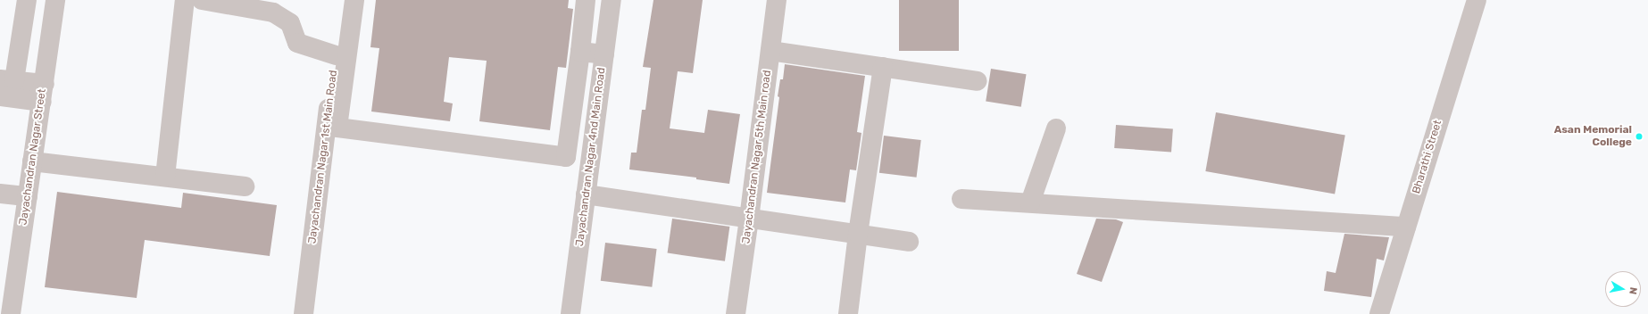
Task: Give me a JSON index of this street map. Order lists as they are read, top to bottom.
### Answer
{
  "streets": {
    "street": [
      "Jayachandran Nagar Street",
      "Jayachandran Nagar 1st Main Road",
      "Jayachandran Nagar 4nd Main Road",
      "Jayachandran Nagar 5th Main road",
      "Bharathi Street"
    ]
  },
  "places": ["Asan Memorial College"],
  "north": "right"
}
